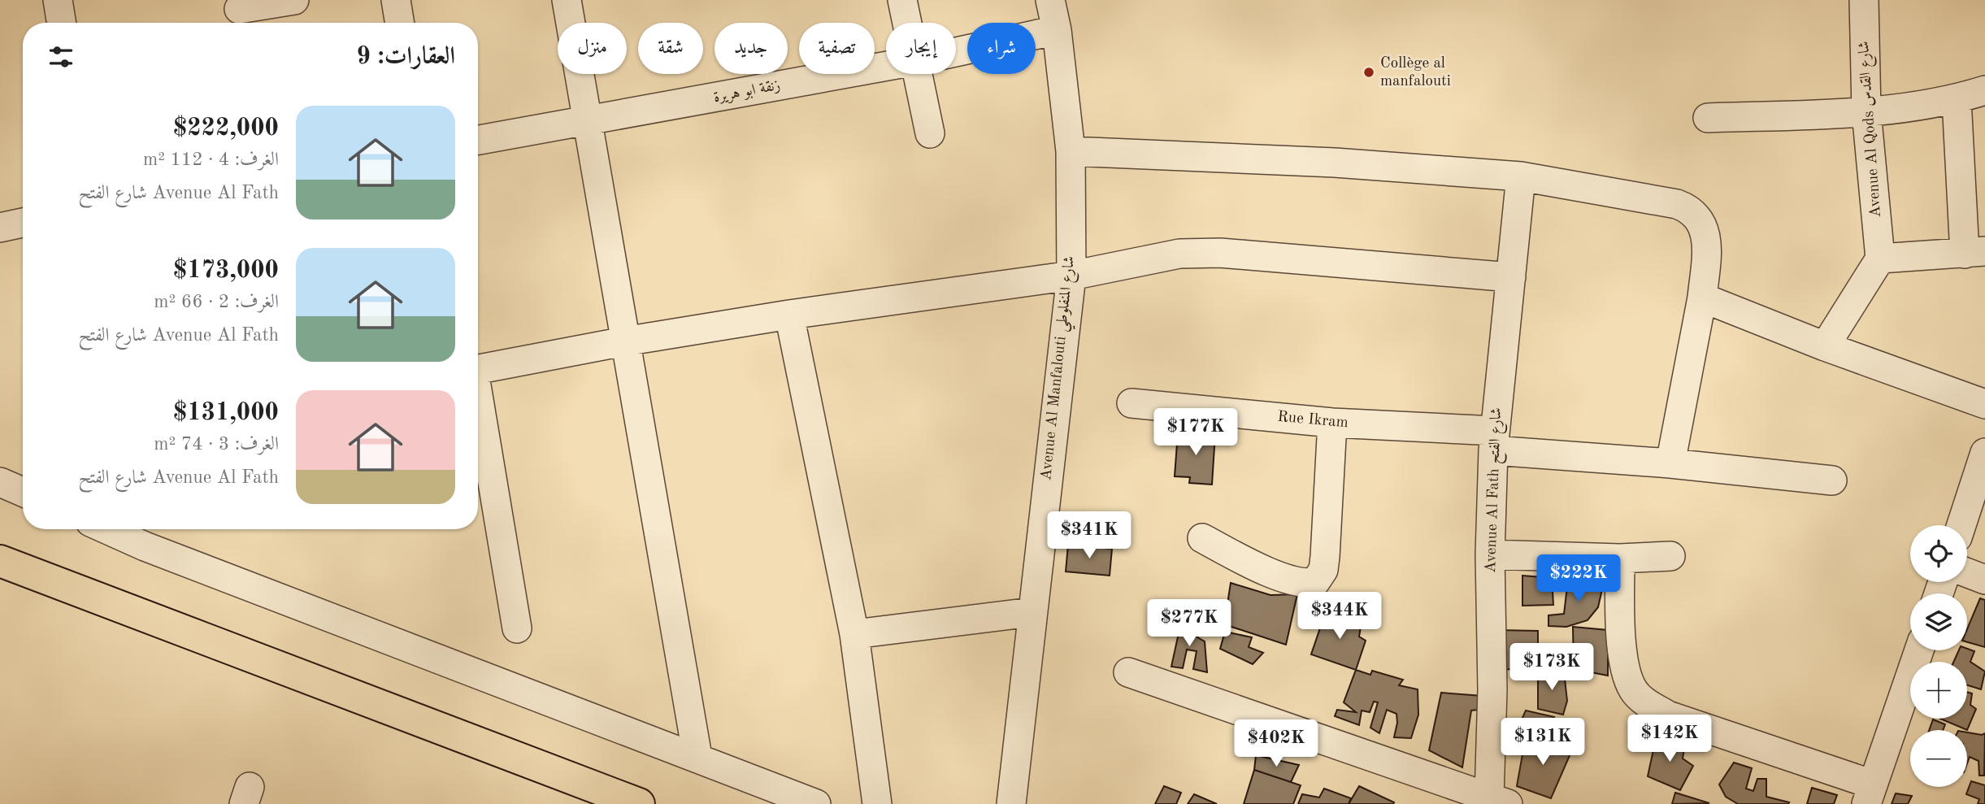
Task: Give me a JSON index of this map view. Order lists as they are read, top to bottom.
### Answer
{
  "streets": {
    "street": [
      "زنقة ابو هريرة",
      "Avenue Al Qods شارع القدس",
      "Avenue Al Manfalouti شارع المنفلوطي",
      "Rue Ikram",
      "Avenue Al Fath شارع الفتح"
    ]
  },
  "crossings": [
    ["زنقة ابو هريرة", "Avenue Al Manfalouti شارع المنفلوطي"],
    ["Rue Ikram", "Avenue Al Fath شارع الفتح"]
  ],
  "places": ["Collège al manfalouti"],
  "page": {
    "chip": [
      "شراء",
      "إيجار",
      "تصفية",
      "جديد",
      "شقة",
      "منزل"
    ],
    "heading": "العقارات: 9",
    "list": [
      {
        "name": "$222,000",
        "note": "الغرف: 4 · 112 m² · Avenue Al Fath شارع الفتح"
      },
      {
        "name": "$173,000",
        "note": "الغرف: 2 · 66 m² · Avenue Al Fath شارع الفتح"
      },
      {
        "name": "$131,000",
        "note": "الغرف: 3 · 74 m² · Avenue Al Fath شارع الفتح"
      }
    ],
    "price": [
      "$177K",
      "$341K",
      "$222K",
      "$344K",
      "$277K",
      "$173K",
      "$142K",
      "$131K",
      "$402K"
    ],
    "map_buttons": ["+", "−"]
  }
}
